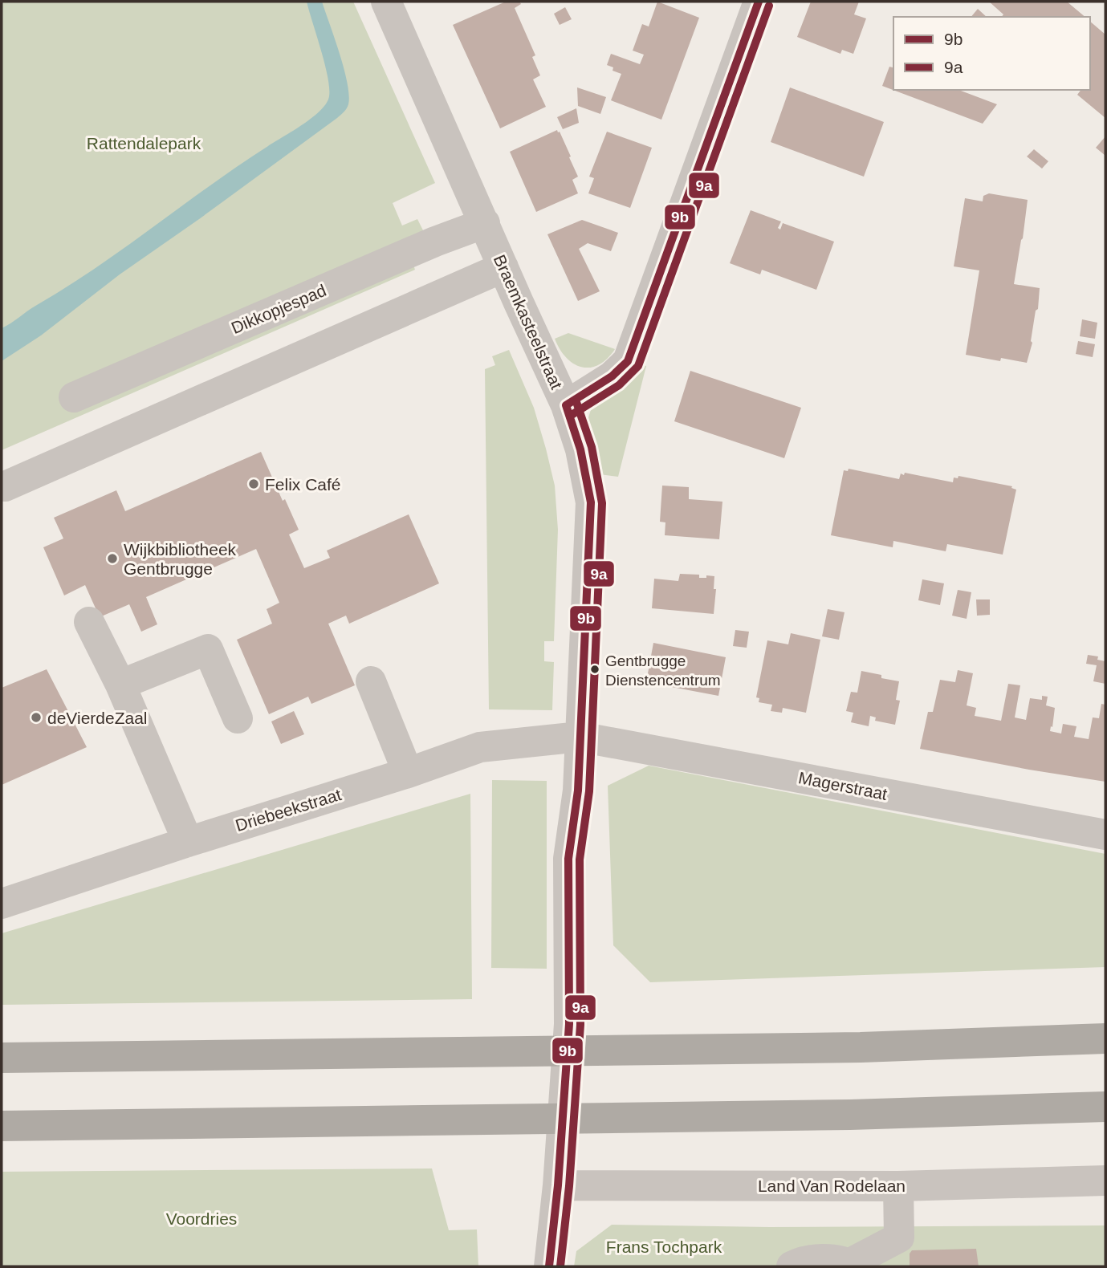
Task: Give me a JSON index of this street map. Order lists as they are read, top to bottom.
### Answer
{
  "streets": {
    "street": [
      "Dikkopjespad",
      "Braemkasteelstraat",
      "Magerstraat",
      "Driebeekstraat",
      "Land Van Rodelaan"
    ]
  },
  "crossings": [
    ["Dikkopjespad", "Braemkasteelstraat"],
    ["Braemkasteelstraat", "Magerstraat"],
    ["Braemkasteelstraat", "Driebeekstraat"],
    ["Braemkasteelstraat", "Land Van Rodelaan"],
    ["Magerstraat", "Driebeekstraat"]
  ],
  "parks": ["Rattendalepark", "Voordries", "Frans Tochpark"],
  "places": [
    "Felix Café",
    "Wijkbibliotheek Gentbrugge",
    "Gentbrugge Dienstencentrum",
    "deVierdeZaal"
  ],
  "lines": ["transit line 9b", "transit line 9a"],
  "legend": ["9b", "9a"]
}
